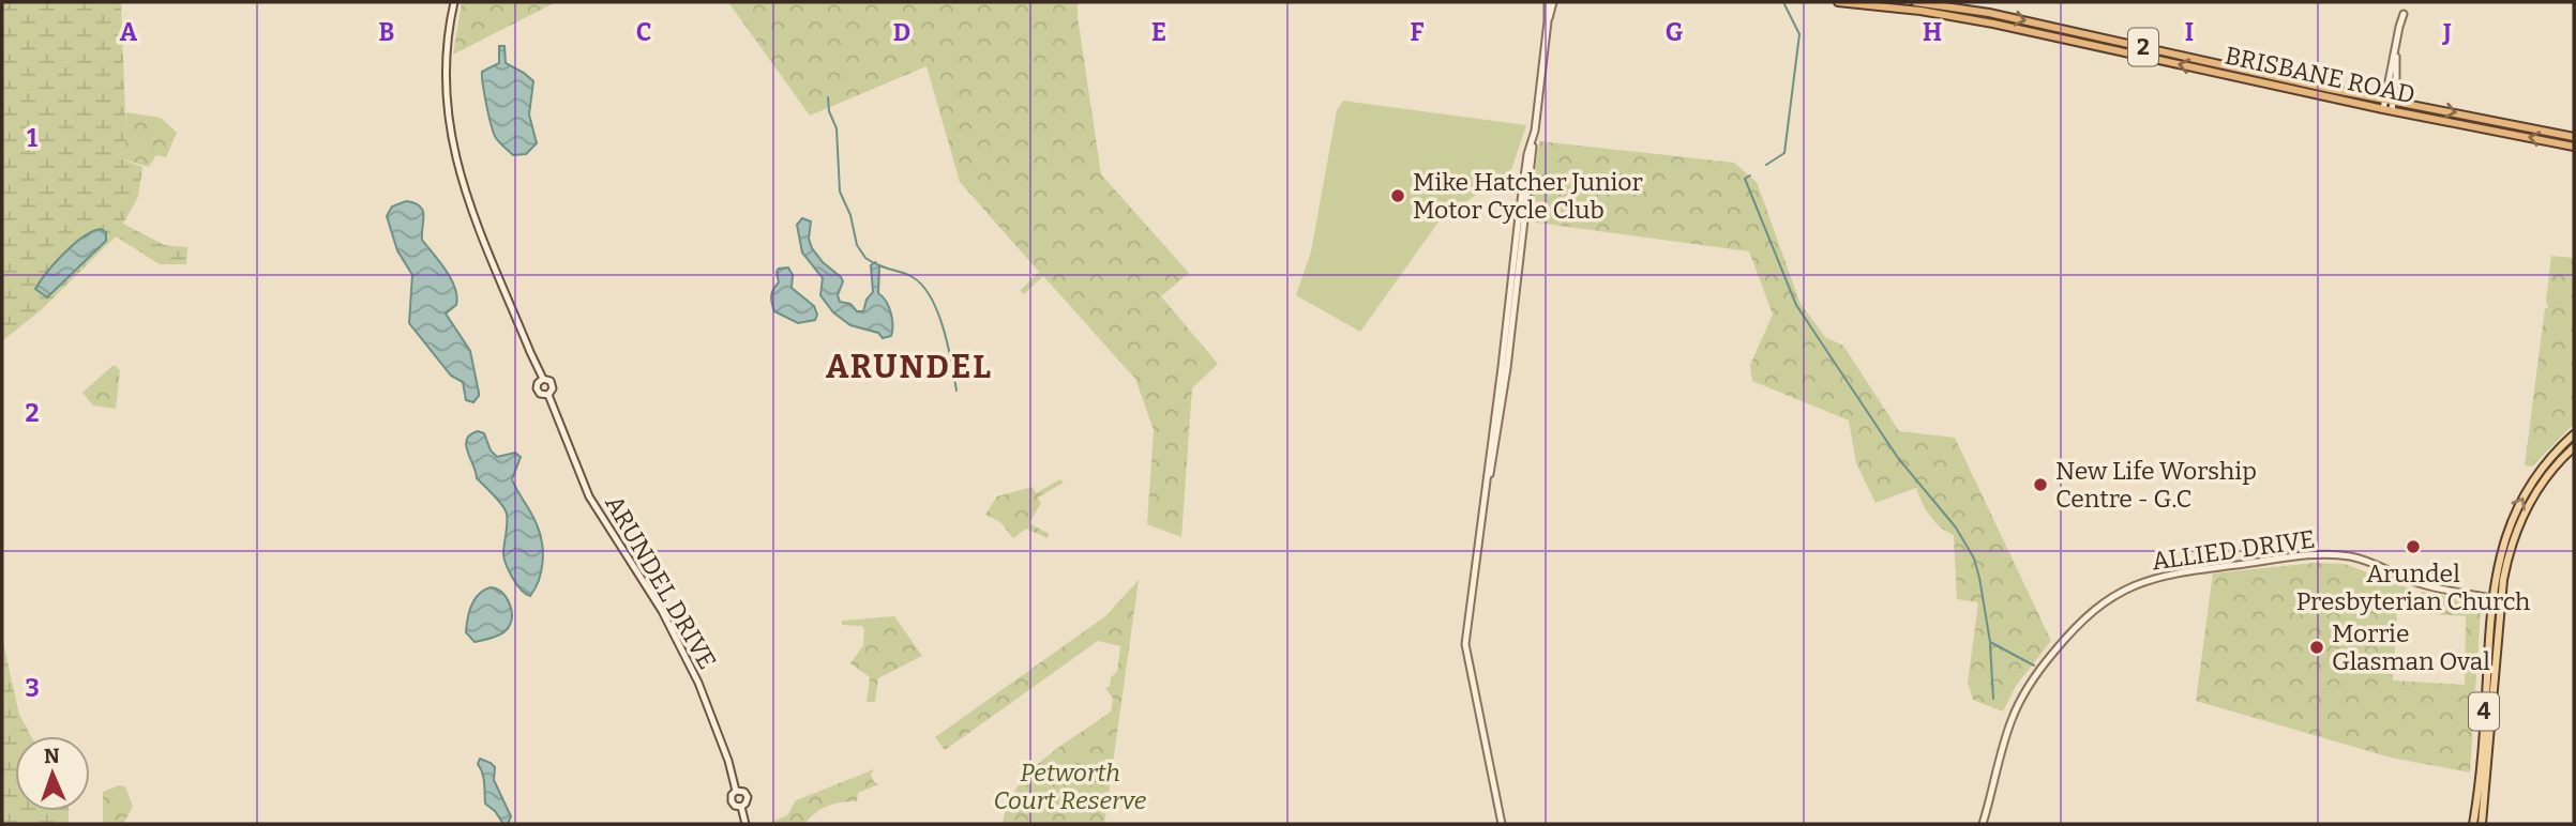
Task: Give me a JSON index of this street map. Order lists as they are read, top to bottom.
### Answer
{
  "streets": {
    "highway": ["2", "BRISBANE ROAD"],
    "main road": ["4"],
    "street": ["ALLIED DRIVE", "ARUNDEL DRIVE"]
  },
  "crossings": [
    ["ALLIED DRIVE", "4"]
  ],
  "districts": ["ARUNDEL"],
  "parks": ["Petworth Court Reserve"],
  "places": [
    "Mike Hatcher Junior Motor Cycle Club",
    "New Life Worship Centre - G.C",
    "Arundel Presbyterian Church",
    "Morrie Glasman Oval"
  ],
  "north": "top",
  "grid": {
    "columns": [
      "A",
      "B",
      "C",
      "D",
      "E",
      "F",
      "G",
      "H",
      "I",
      "J"
    ],
    "rows": ["1", "2", "3"]
  }
}
